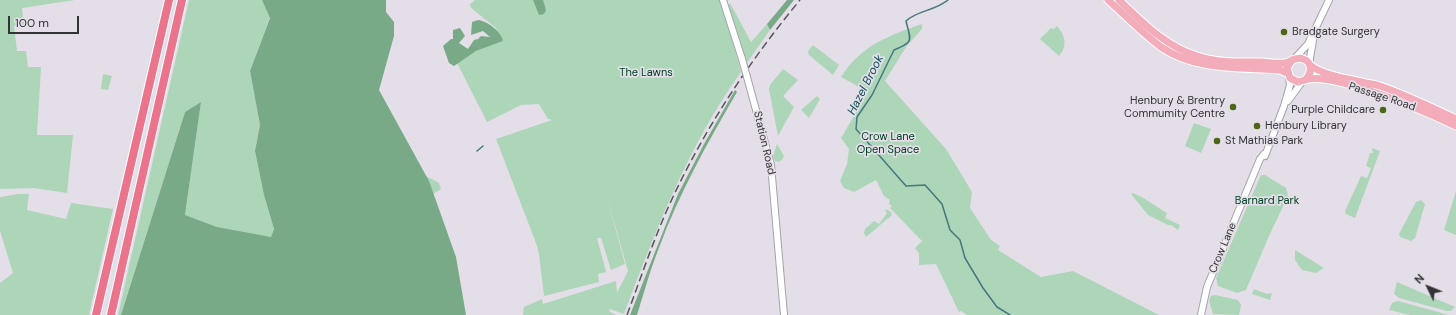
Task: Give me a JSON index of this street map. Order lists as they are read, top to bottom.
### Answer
{
  "streets": {
    "main road": ["Passage Road"],
    "street": ["Station Road", "Crow Lane"]
  },
  "crossings": [
    ["Passage Road", "Crow Lane"]
  ],
  "water": ["Hazel Brook"],
  "parks": ["The Lawns", "Crow Lane Open Space", "Barnard Park"],
  "places": [
    "Bradgate Surgery",
    "Henbury & Brentry Commumity Centre",
    "Purple Childcare",
    "Henbury Library",
    "St Mathias Park"
  ],
  "scale_bar": "100 m",
  "north": "top left"
}
